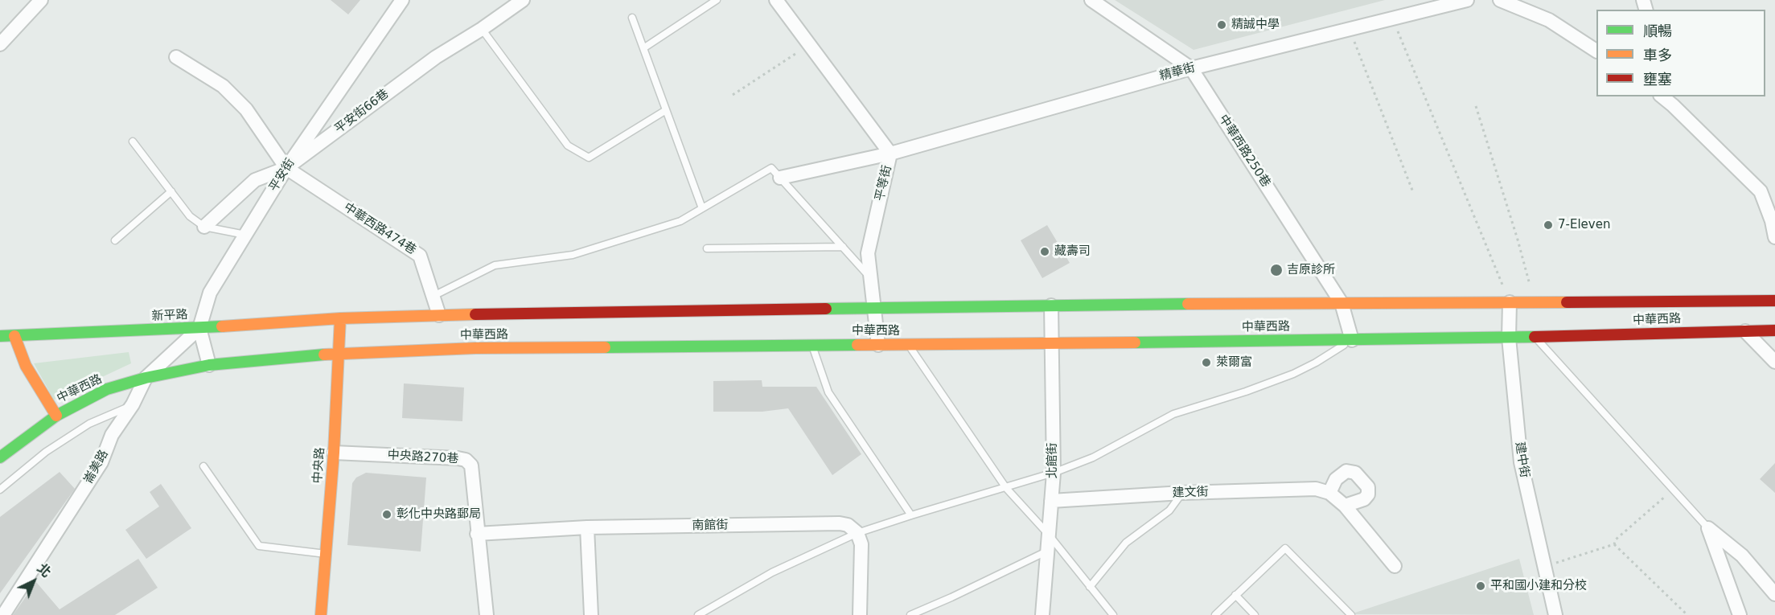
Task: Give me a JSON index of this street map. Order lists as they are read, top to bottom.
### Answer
{
  "streets": {
    "main road": ["新平路", "中華西路", "中央路"],
    "street": [
      "精華街",
      "平安街66巷",
      "中華西路250巷",
      "平安街",
      "平等街",
      "中華西路474巷",
      "中央路270巷",
      "建中街",
      "北館街",
      "崙美路",
      "建文街",
      "南館街"
    ]
  },
  "crossings": [
    ["精華街", "中華西路250巷"],
    ["精華街", "平等街"],
    ["平安街66巷", "平安街"],
    ["平安街66巷", "中華西路474巷"],
    ["中華西路250巷", "中華西路"],
    ["平安街", "中華西路474巷"],
    ["平安街", "新平路"],
    ["平安街", "崙美路"],
    ["平等街", "中華西路"],
    ["中華西路474巷", "中華西路"],
    ["新平路", "中華西路"],
    ["新平路", "中央路"],
    ["新平路", "崙美路"],
    ["中華西路", "建中街"],
    ["中華西路", "北館街"],
    ["中華西路", "中央路"],
    ["中華西路", "崙美路"],
    ["中央路270巷", "中央路"],
    ["中央路270巷", "南館街"],
    ["北館街", "建文街"]
  ],
  "places": [
    "精誠中學",
    "7-Eleven",
    "藏壽司",
    "吉原診所",
    "萊爾富",
    "彰化中央路郵局",
    "平和國小建和分校"
  ],
  "legend": ["順暢", "車多", "壅塞"],
  "north": "top right"
}
